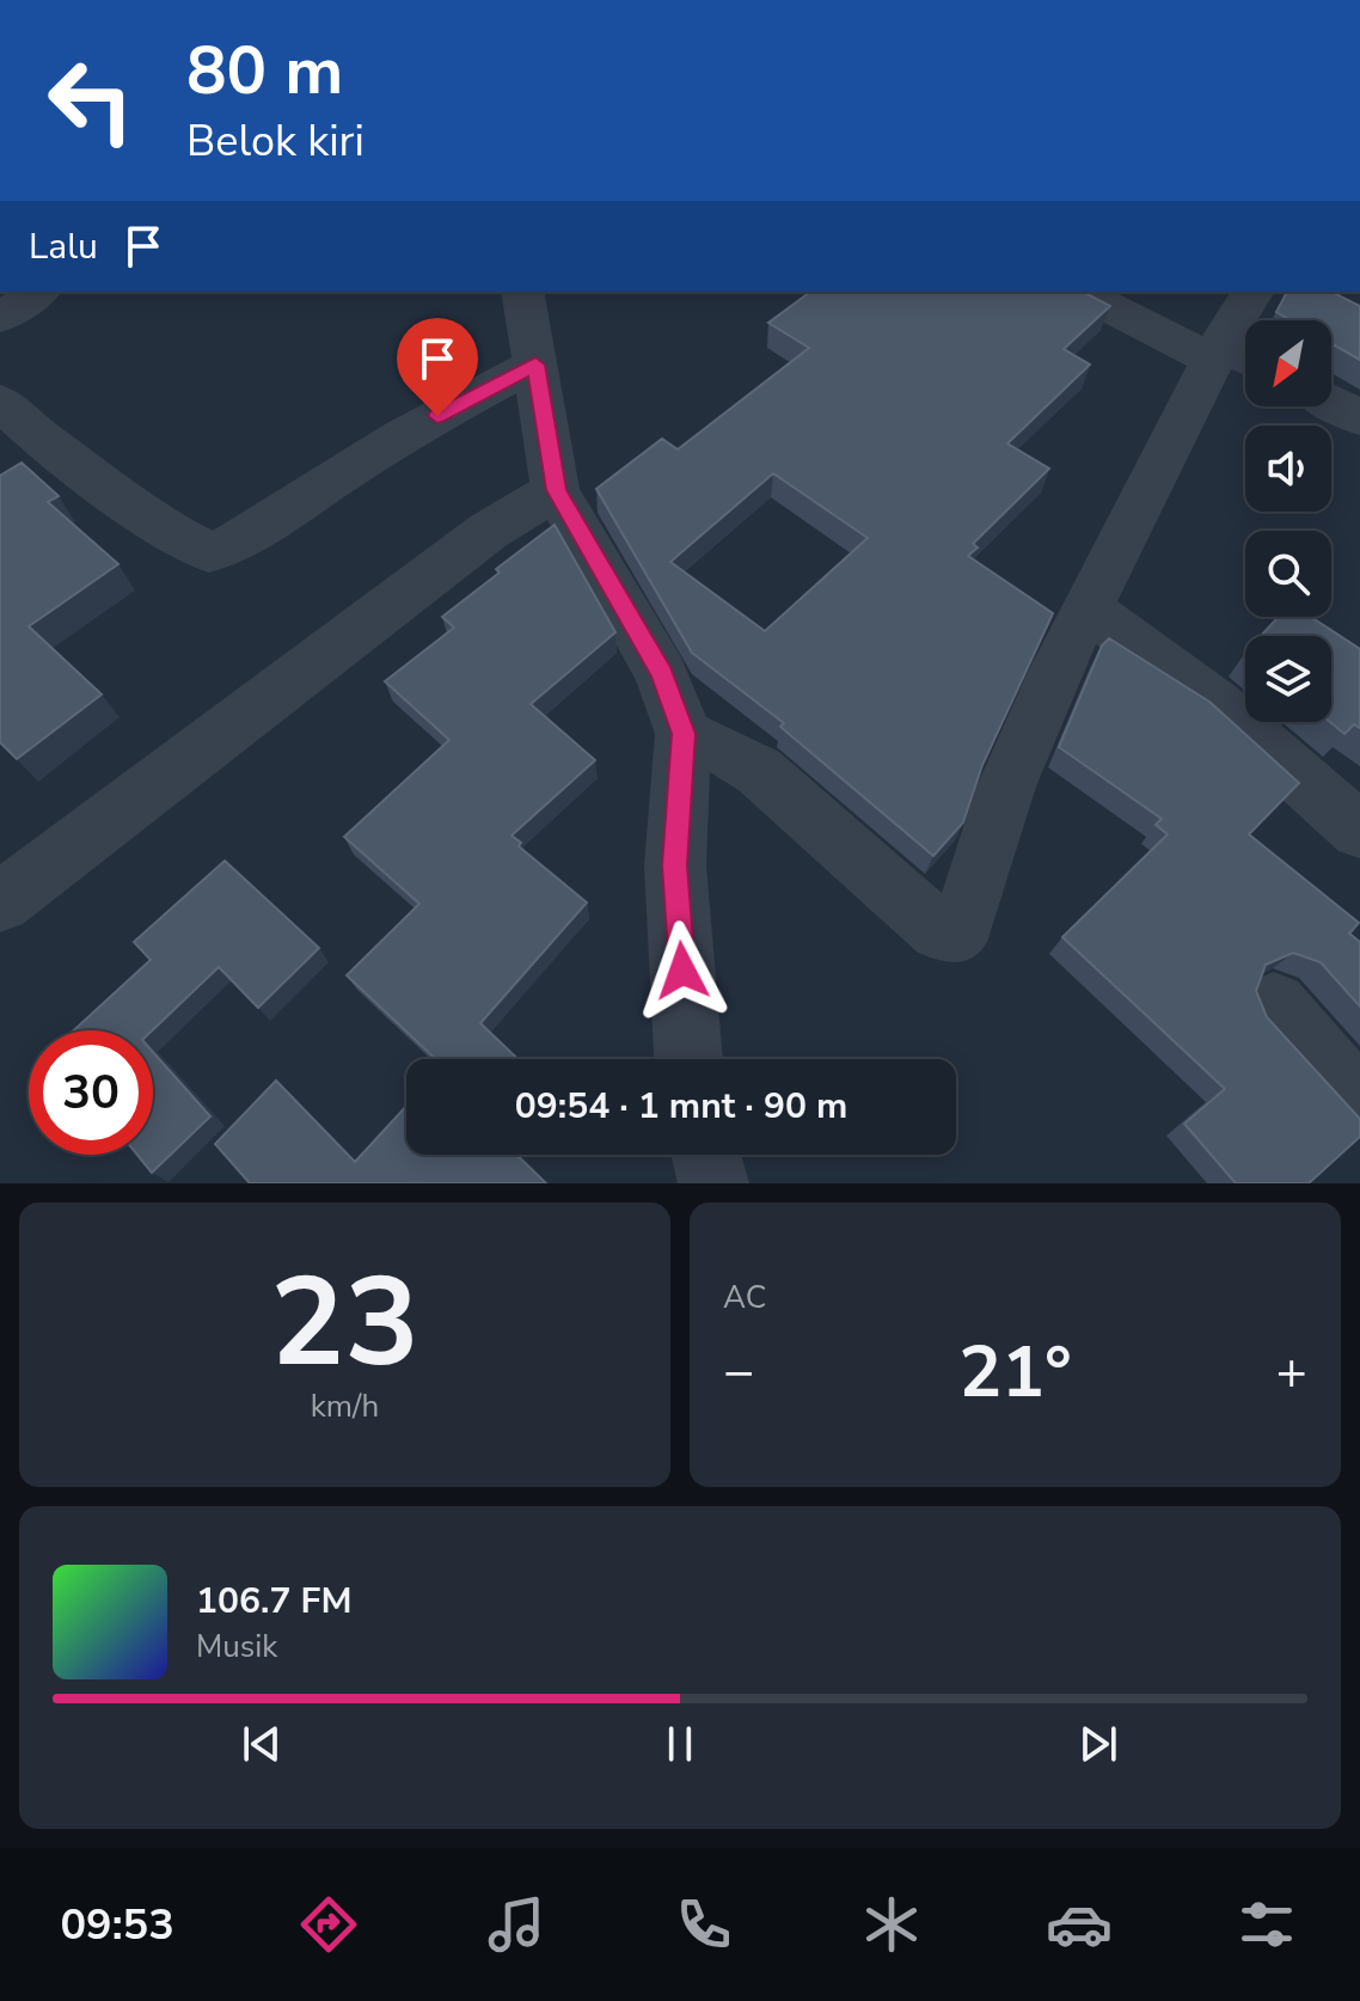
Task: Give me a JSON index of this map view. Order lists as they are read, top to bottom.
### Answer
{
  "north": "bottom left",
  "page": {
    "turn": ["80 m", "Belok kiri"],
    "then": "Lalu",
    "limit": "30",
    "trip": "09:54 · 1 mnt · 90 m",
    "tile": [
      ["23", "km/h"],
      "AC"
    ],
    "heat": ["−", "21°", "+"],
    "song": ["106.7 FM", "Musik"],
    "tabs": "09:53"
  }
}
